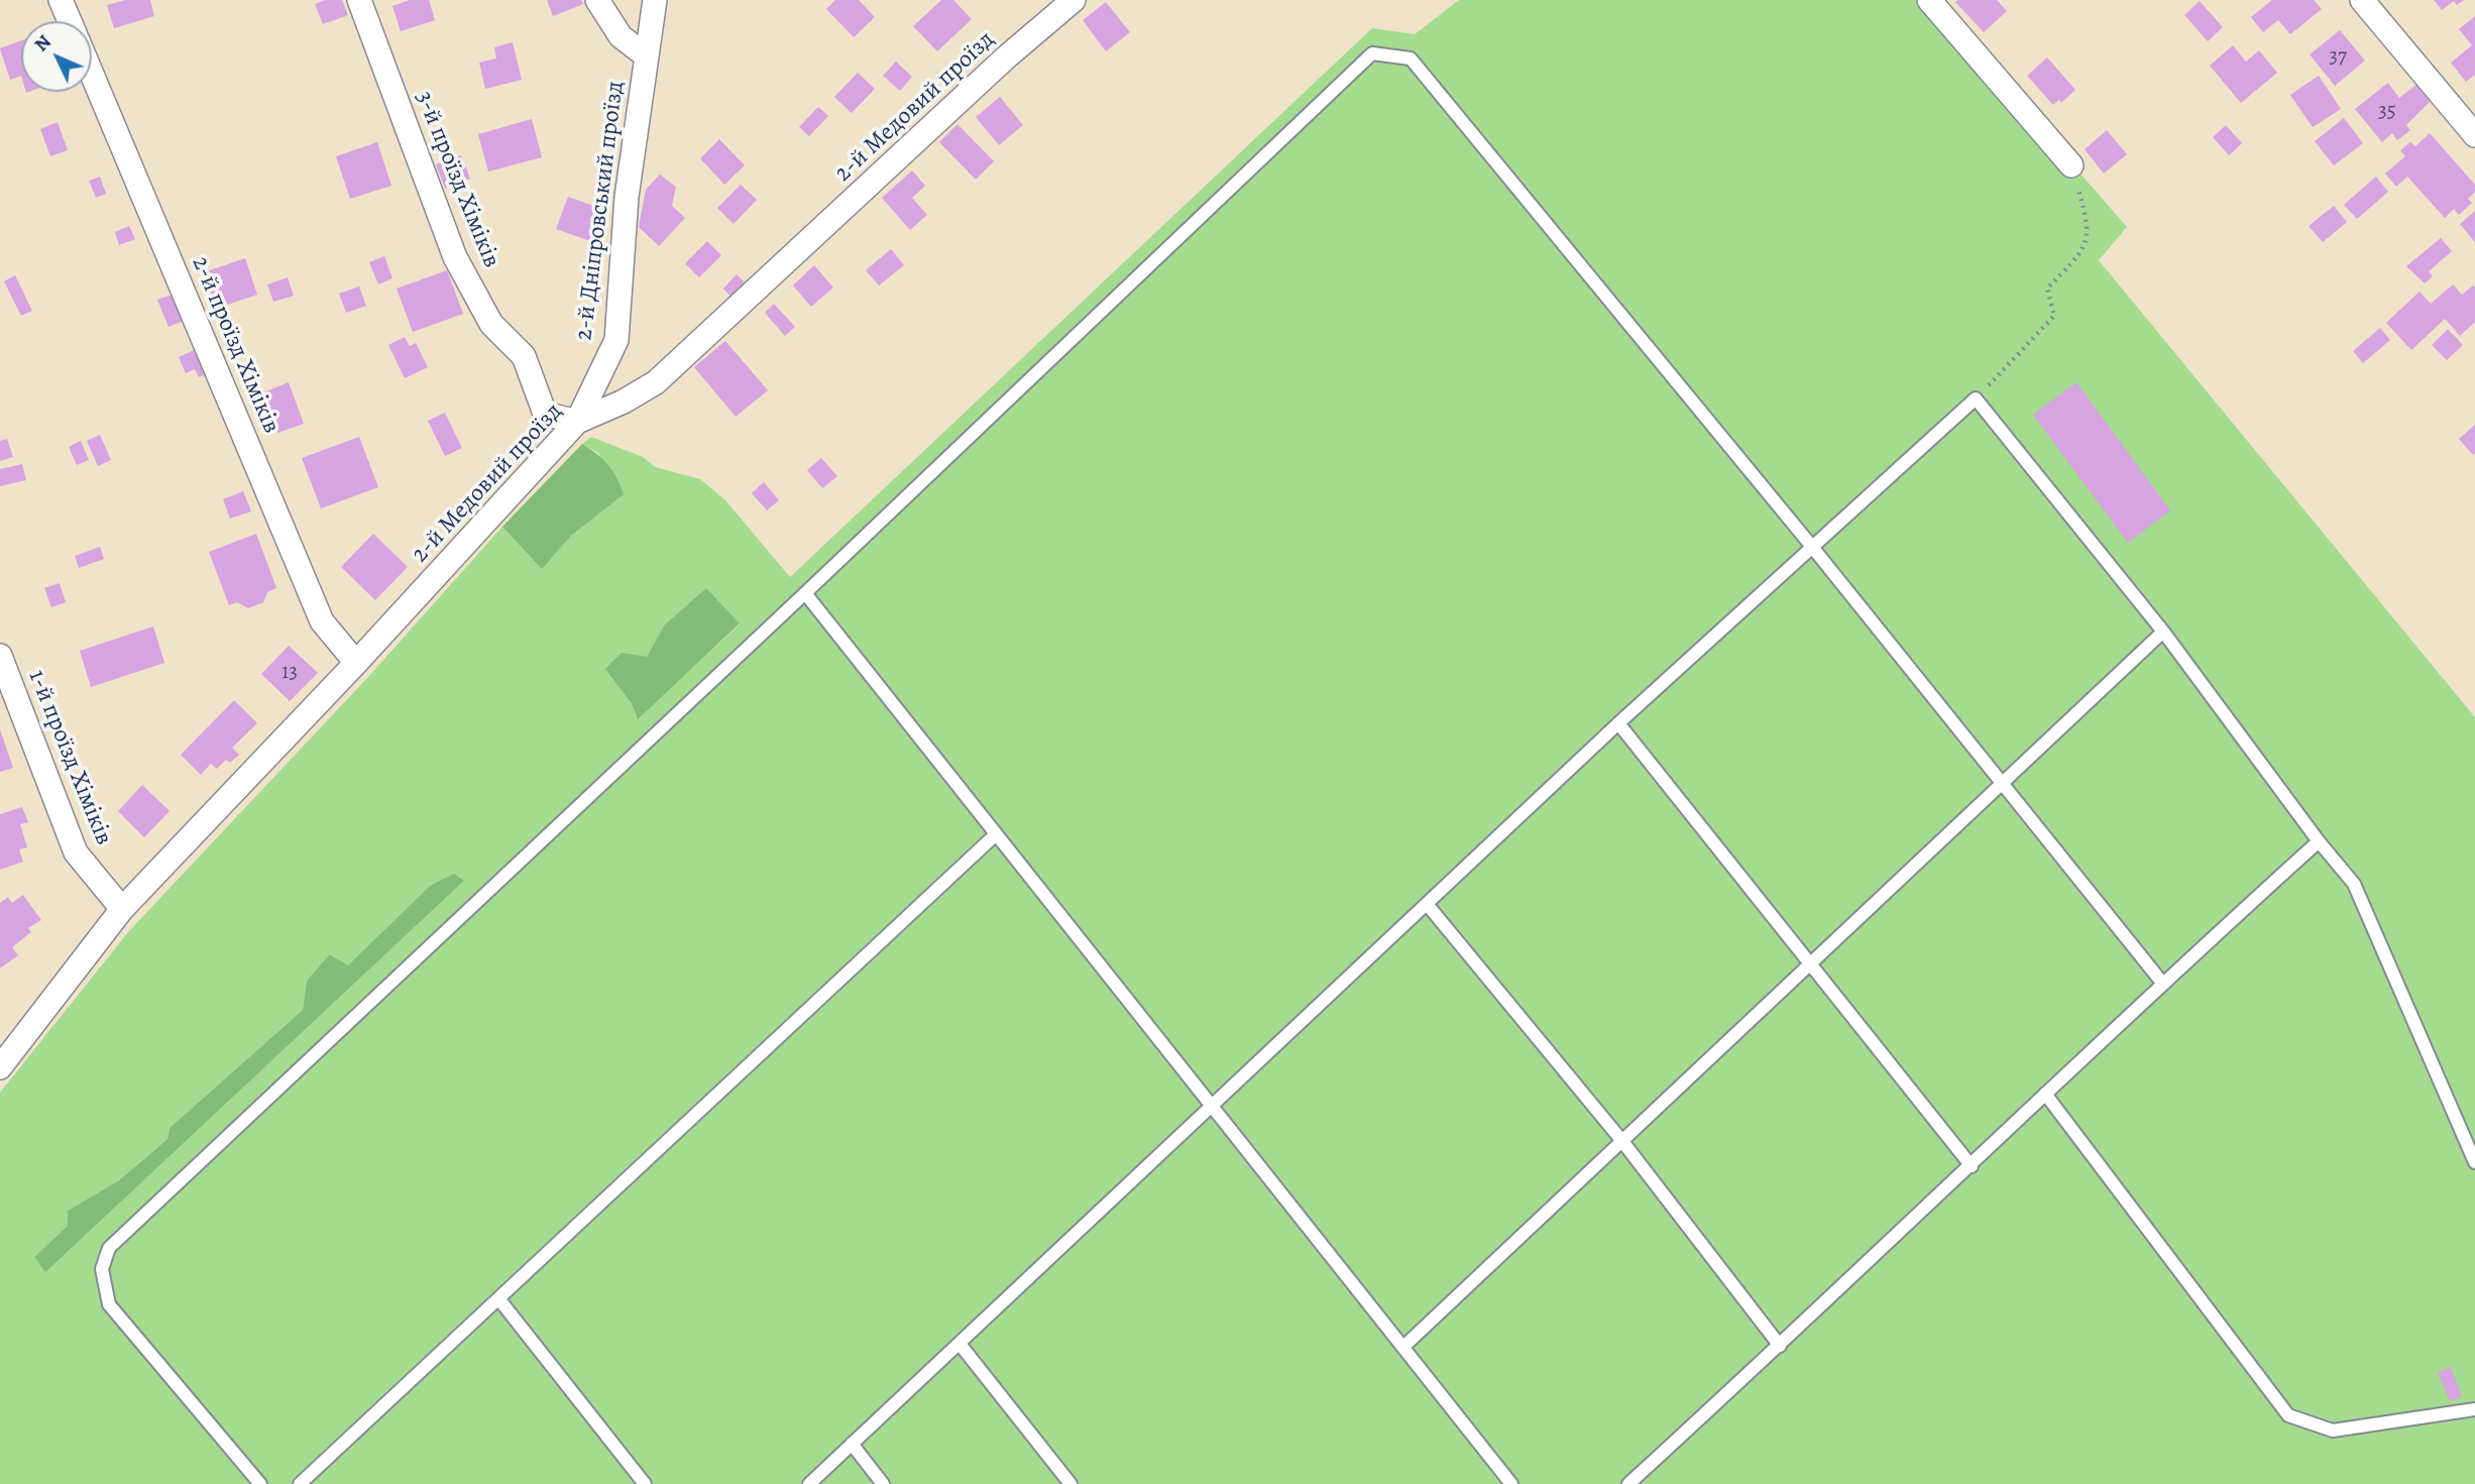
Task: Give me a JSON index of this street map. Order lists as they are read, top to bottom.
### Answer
{
  "streets": {
    "street": [
      "2-й Медовий проїзд",
      "3-й проїзд Хіміків",
      "2-й Дніпровський проїзд",
      "2-й проїзд Хіміків",
      "1-й проїзд Хіміків"
    ]
  },
  "crossings": [
    ["2-й Медовий проїзд", "3-й проїзд Хіміків"],
    ["2-й Медовий проїзд", "2-й Дніпровський проїзд"],
    ["2-й Медовий проїзд", "2-й проїзд Хіміків"],
    ["2-й Медовий проїзд", "1-й проїзд Хіміків"],
    ["3-й проїзд Хіміків", "2-й Дніпровський проїзд"]
  ],
  "house_numbers": ["37", "35", "13"],
  "north": "top left"
}
